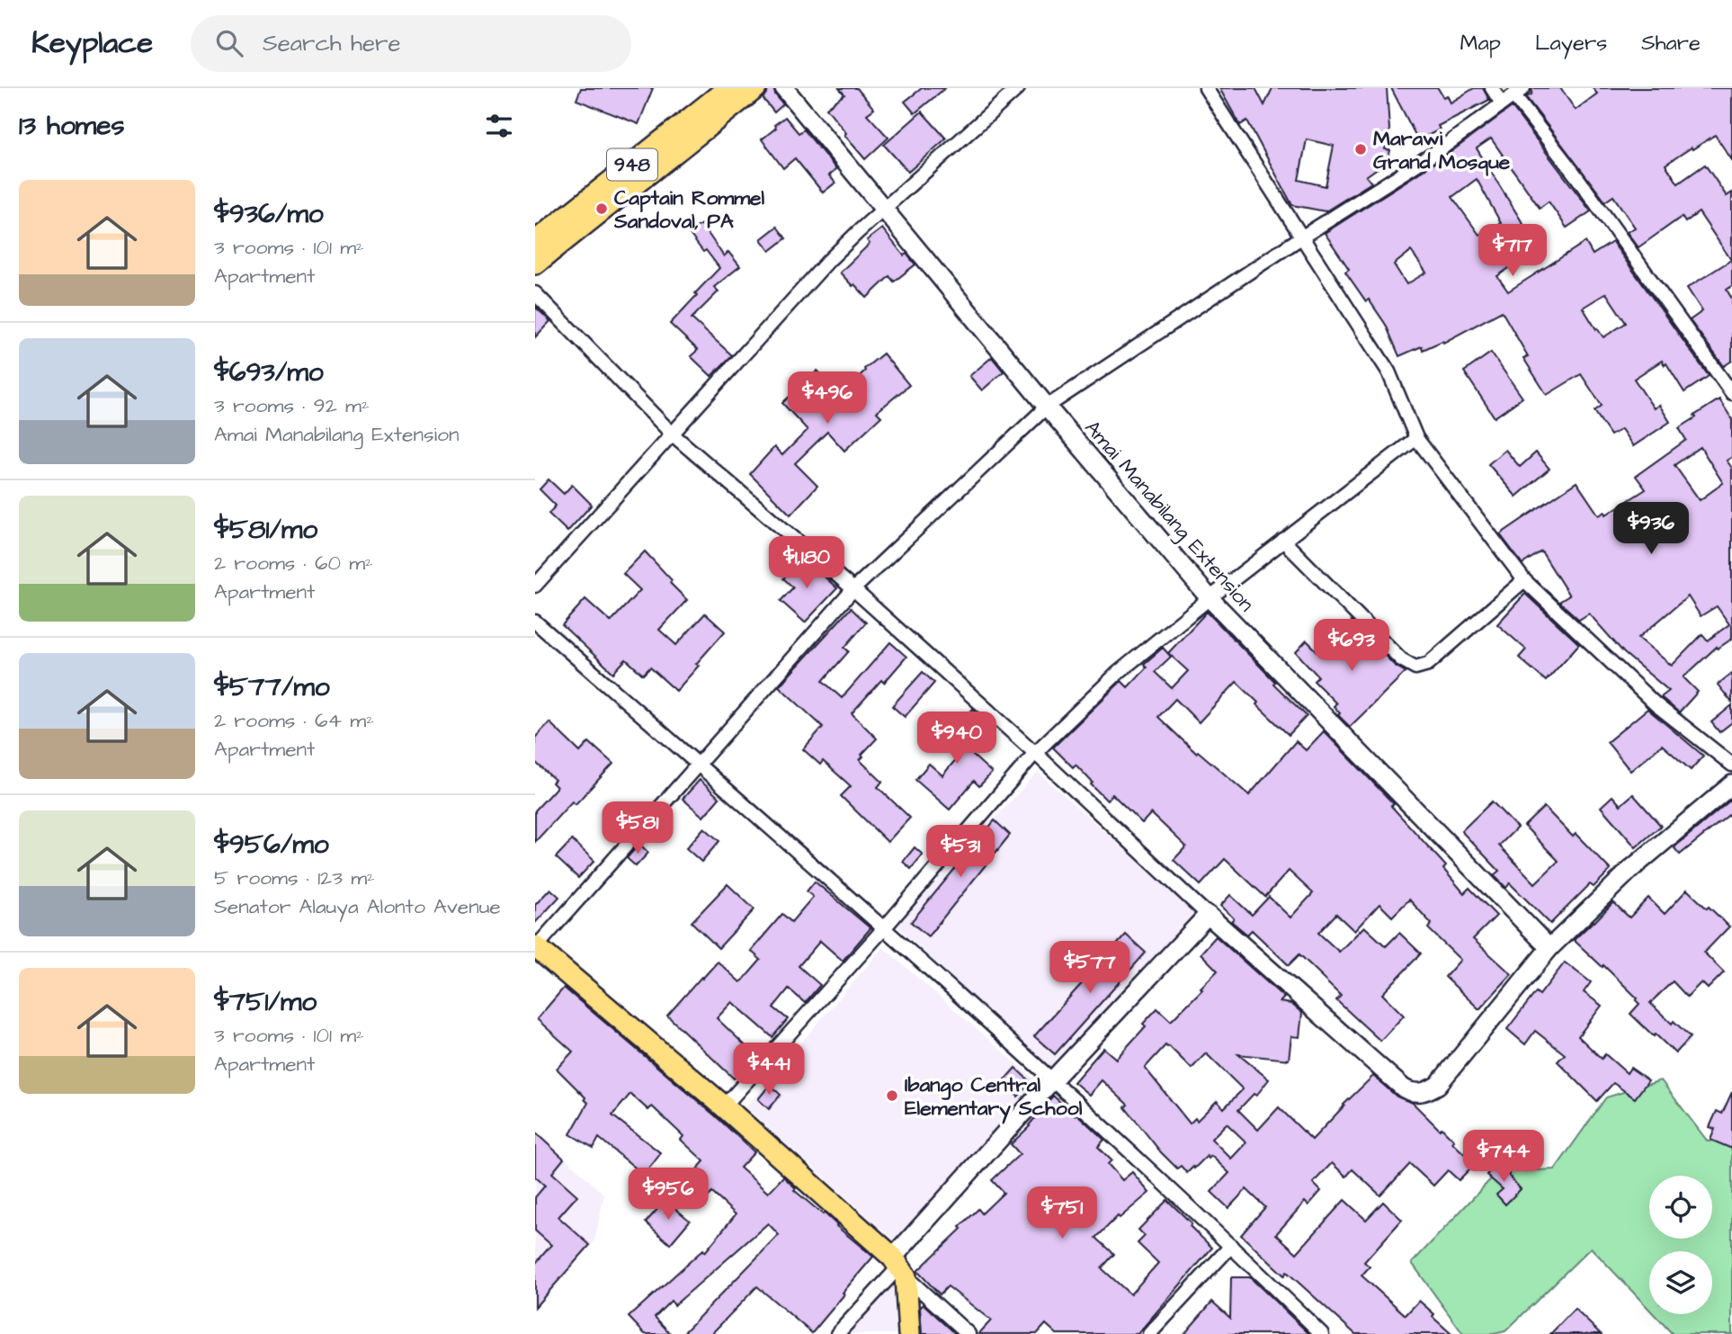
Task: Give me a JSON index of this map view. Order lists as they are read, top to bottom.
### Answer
{
  "streets": {
    "main road": ["948", "Amai Manabilang Extension"]
  },
  "places": ["Marawi Grand Mosque", "Captain Rommel Sandoval, PA", "Ibango Central Elementary School"],
  "page": {
    "header": "Keyplace",
    "search": "Search here",
    "nav": ["Map", "Layers", "Share"],
    "heading": "13 homes",
    "list": [
      {
        "name": "$936/mo",
        "note": "3 rooms · 101 m² · Apartment"
      },
      {
        "name": "$693/mo",
        "note": "3 rooms · 92 m² · Amai Manabilang Extension"
      },
      {
        "name": "$581/mo",
        "note": "2 rooms · 60 m² · Apartment"
      },
      {
        "name": "$577/mo",
        "note": "2 rooms · 64 m² · Apartment"
      },
      {
        "name": "$956/mo",
        "note": "5 rooms · 123 m² · Senator Alauya Alonto Avenue"
      },
      {
        "name": "$751/mo",
        "note": "3 rooms · 101 m² · Apartment"
      }
    ],
    "price": [
      "$717",
      "$496",
      "$936",
      "$1,180",
      "$693",
      "$940",
      "$581",
      "$531",
      "$577",
      "$441",
      "$744",
      "$956",
      "$751"
    ]
  }
}
